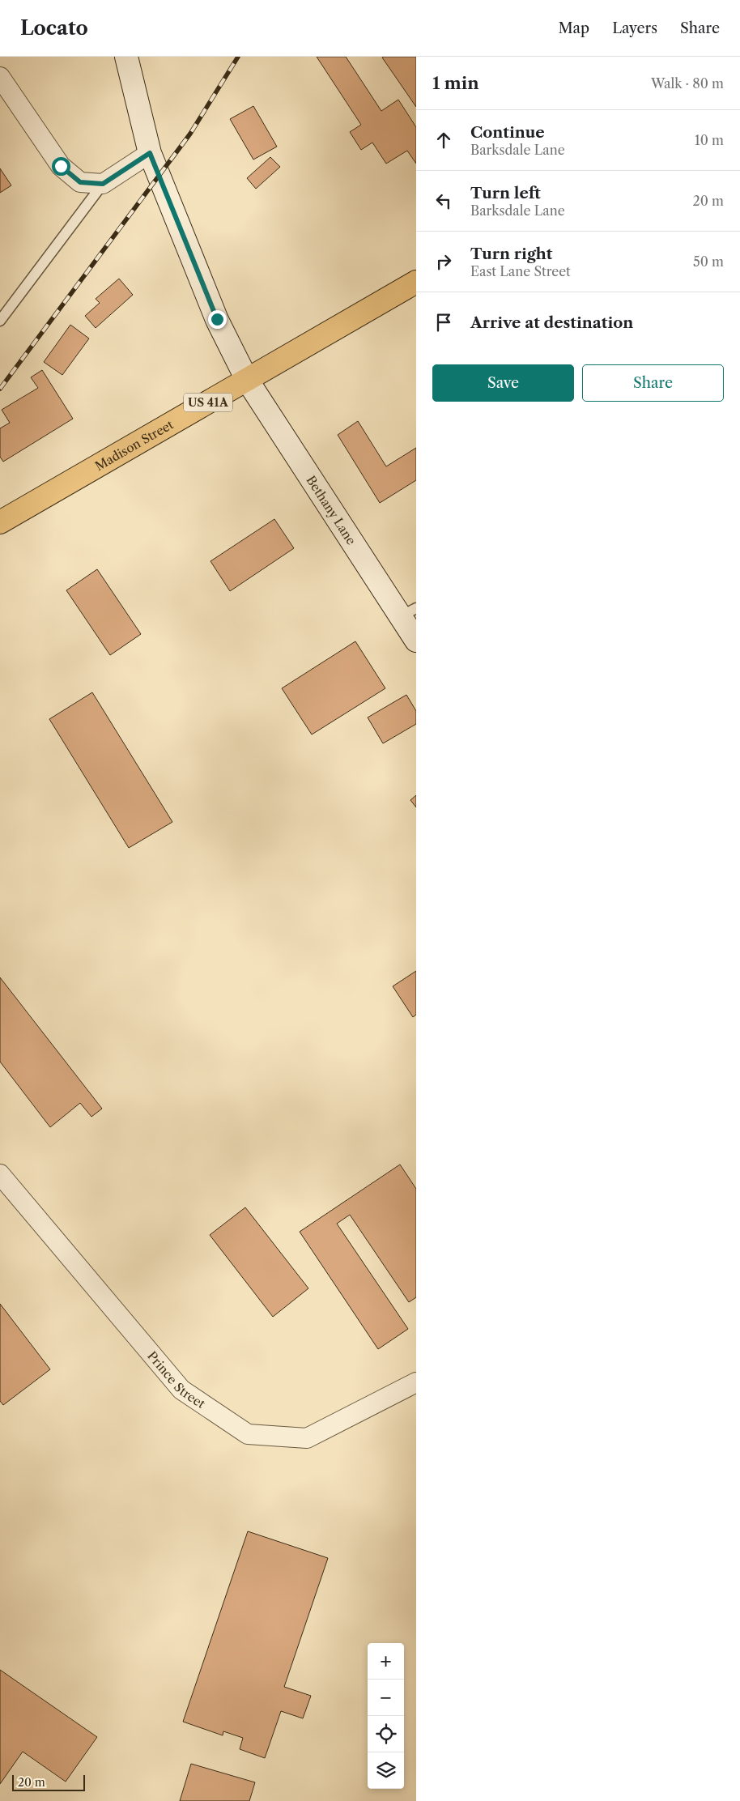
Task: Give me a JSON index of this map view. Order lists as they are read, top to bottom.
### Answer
{
  "streets": {
    "main road": ["US 41A", "Madison Street"],
    "street": ["Bethany Lane", "Prince Street"]
  },
  "crossings": [
    ["Madison Street", "Bethany Lane"]
  ],
  "scale_bar": "20 m",
  "page": {
    "header": "Locato",
    "nav": ["Map", "Layers", "Share"],
    "heading": ["1 min", "Walk · 80 m"],
    "list": [
      ["Continue", "Barksdale Lane", "10 m"],
      ["Turn left", "Barksdale Lane", "20 m"],
      ["Turn right", "East Lane Street", "50 m"],
      "Arrive at destination"
    ],
    "buttons": ["Save", "Share"],
    "map_buttons": ["+", "−"],
    "scale": "20 m"
  }
}
